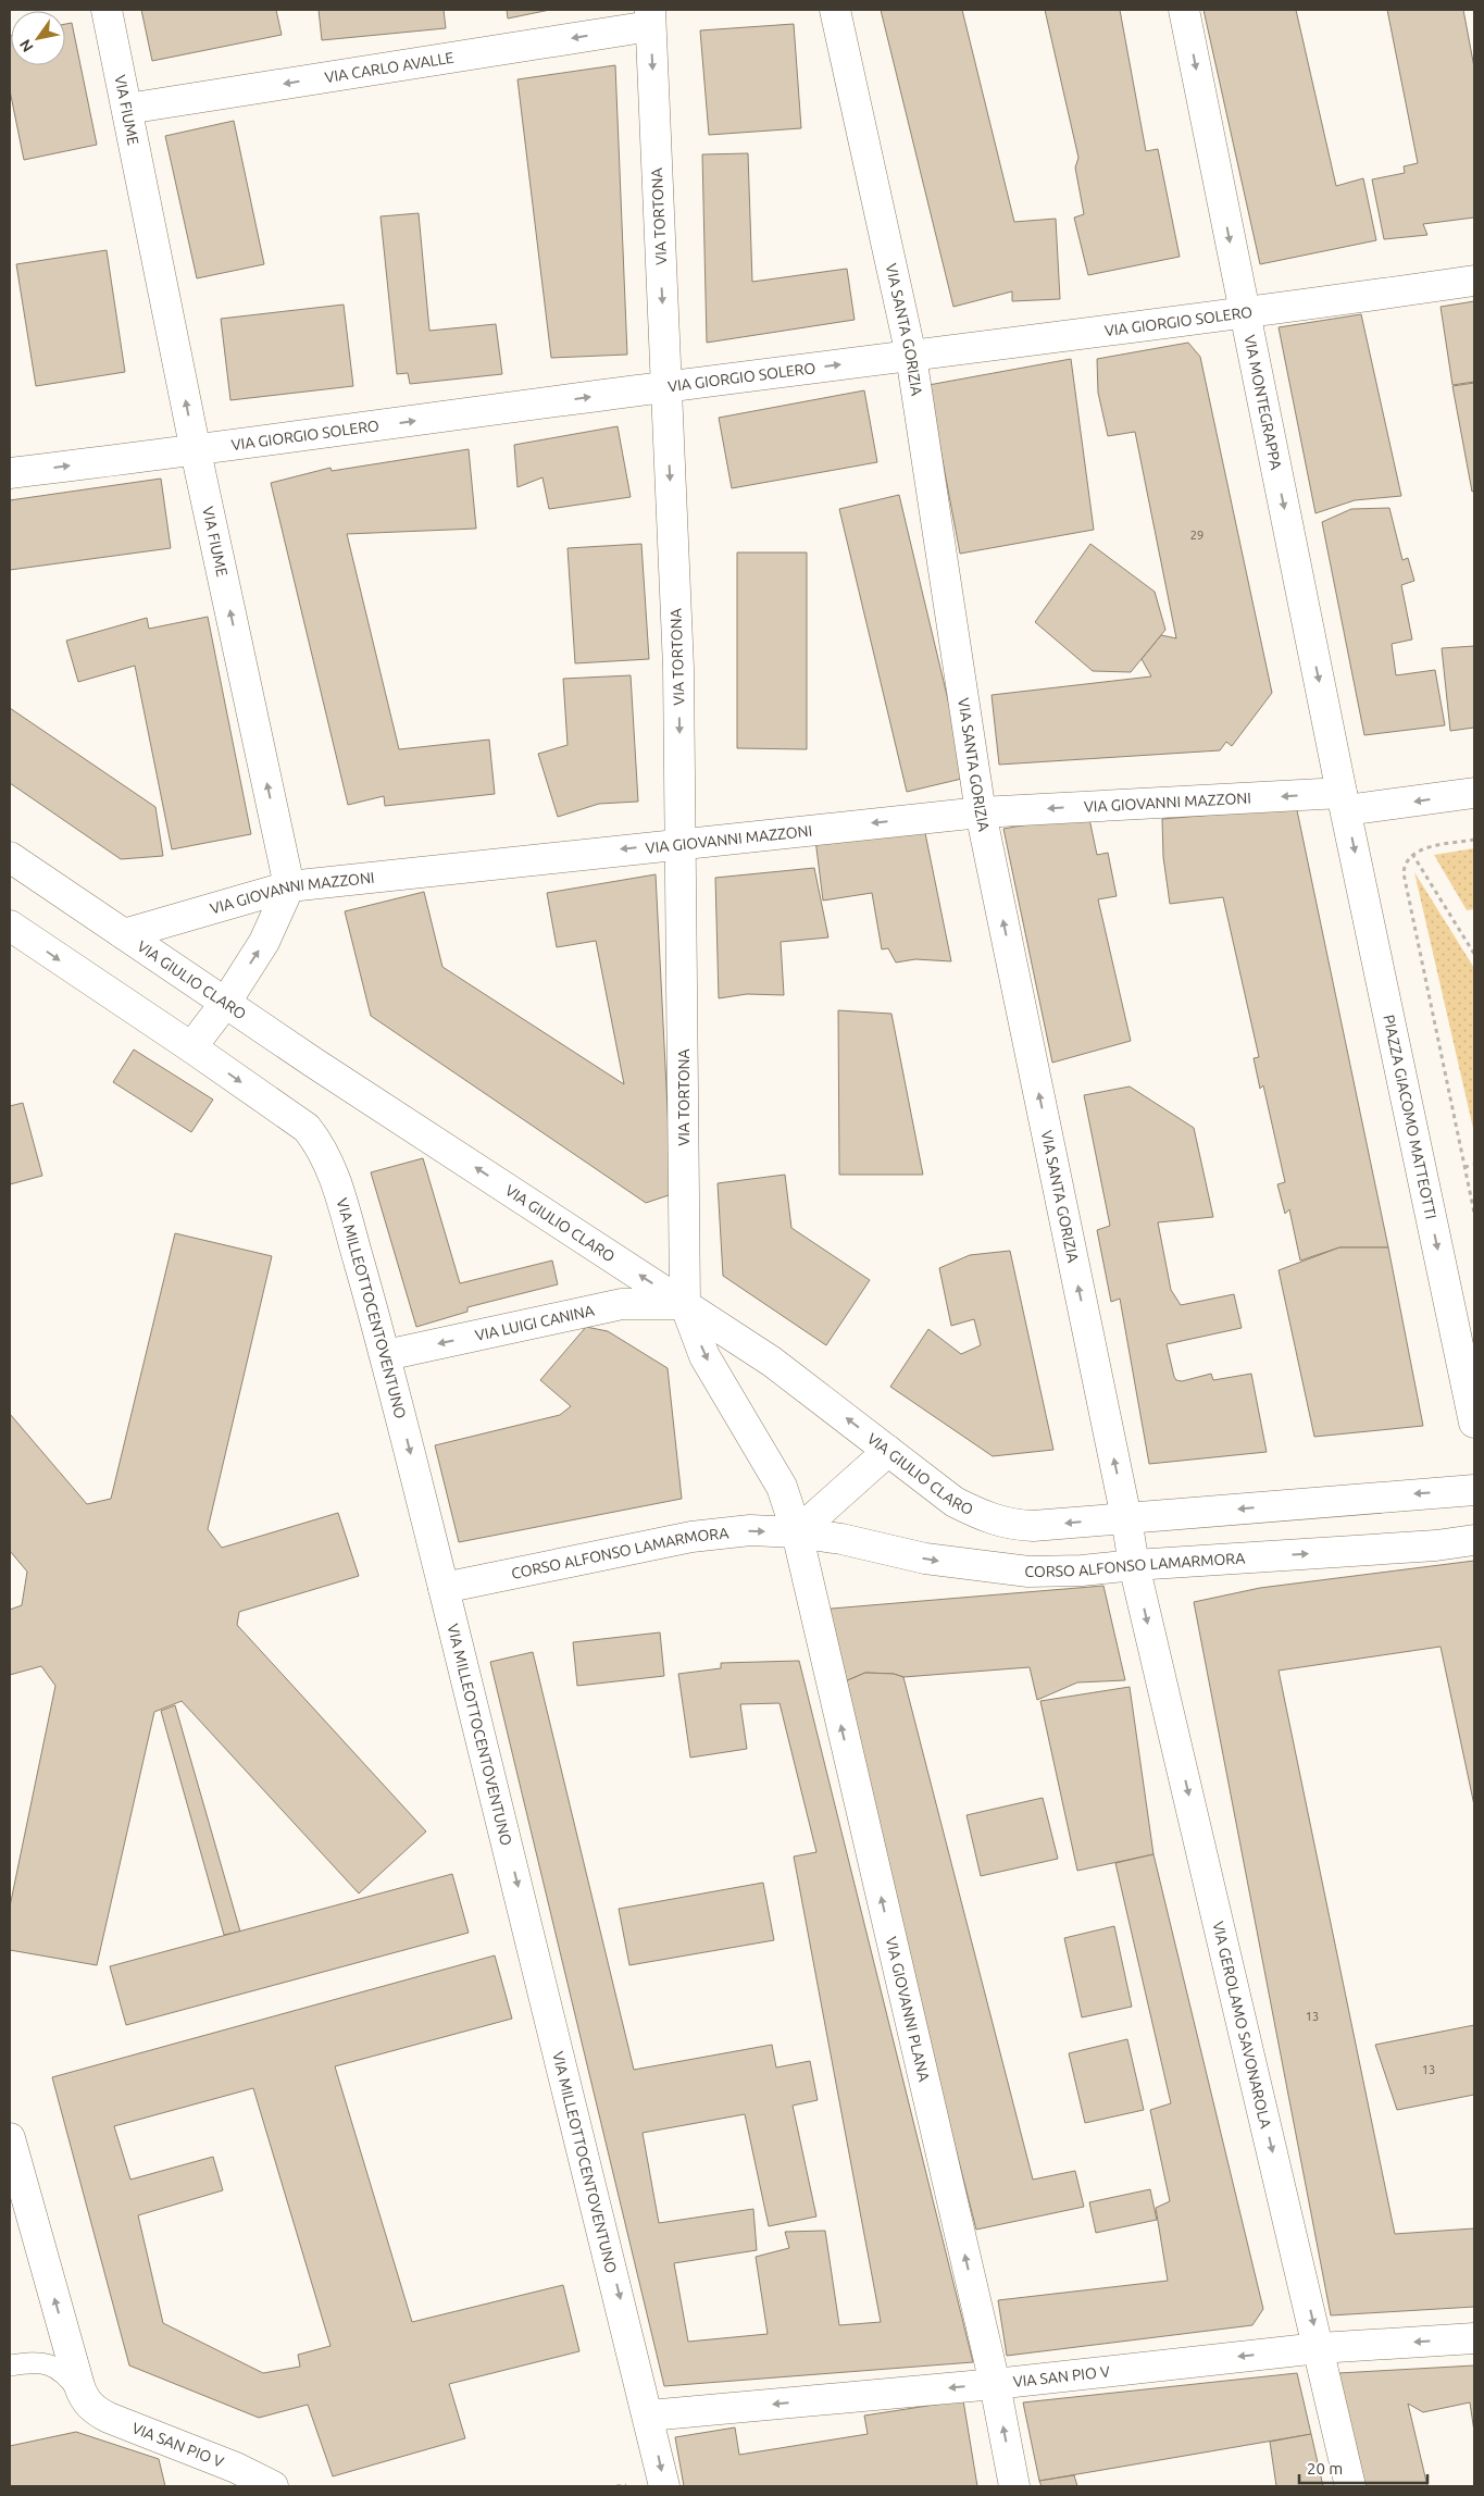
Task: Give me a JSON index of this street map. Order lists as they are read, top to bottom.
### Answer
{
  "streets": {
    "street": [
      "VIA CARLO AVALLE",
      "VIA FIUME",
      "VIA TORTONA",
      "VIA GIORGIO SOLERO",
      "VIA SANTA GORIZIA",
      "VIA MONTEGRAPPA",
      "VIA GIOVANNI MAZZONI",
      "VIA GIULIO CLARO",
      "PIAZZA GIACOMO MATTEOTTI",
      "VIA MILLEOTTOCENTOVENTUNO",
      "VIA LUIGI CANINA",
      "CORSO ALFONSO LAMARMORA",
      "VIA GIOVANNI PLANA",
      "VIA GEROLAMO SAVONAROLA",
      "VIA SAN PIO V"
    ]
  },
  "crossings": [
    ["VIA CARLO AVALLE", "VIA FIUME"],
    ["VIA CARLO AVALLE", "VIA TORTONA"],
    ["VIA FIUME", "VIA GIORGIO SOLERO"],
    ["VIA FIUME", "VIA GIOVANNI MAZZONI"],
    ["VIA TORTONA", "VIA GIORGIO SOLERO"],
    ["VIA TORTONA", "VIA GIOVANNI MAZZONI"],
    ["VIA TORTONA", "VIA GIULIO CLARO"],
    ["VIA TORTONA", "VIA LUIGI CANINA"],
    ["VIA TORTONA", "VIA GIOVANNI PLANA"],
    ["VIA GIORGIO SOLERO", "VIA SANTA GORIZIA"],
    ["VIA GIORGIO SOLERO", "VIA MONTEGRAPPA"],
    ["VIA SANTA GORIZIA", "VIA GIOVANNI MAZZONI"],
    ["VIA SANTA GORIZIA", "VIA GIULIO CLARO"],
    ["VIA SANTA GORIZIA", "CORSO ALFONSO LAMARMORA"],
    ["VIA SANTA GORIZIA", "VIA GEROLAMO SAVONAROLA"],
    ["VIA MONTEGRAPPA", "VIA GIOVANNI MAZZONI"],
    ["VIA MONTEGRAPPA", "PIAZZA GIACOMO MATTEOTTI"],
    ["VIA GIOVANNI MAZZONI", "VIA GIULIO CLARO"],
    ["VIA GIOVANNI MAZZONI", "PIAZZA GIACOMO MATTEOTTI"],
    ["VIA GIULIO CLARO", "VIA LUIGI CANINA"],
    ["VIA GIULIO CLARO", "VIA GIOVANNI PLANA"],
    ["VIA MILLEOTTOCENTOVENTUNO", "VIA LUIGI CANINA"],
    ["VIA MILLEOTTOCENTOVENTUNO", "CORSO ALFONSO LAMARMORA"],
    ["VIA MILLEOTTOCENTOVENTUNO", "VIA SAN PIO V"],
    ["VIA LUIGI CANINA", "VIA GIOVANNI PLANA"],
    ["CORSO ALFONSO LAMARMORA", "VIA GIOVANNI PLANA"],
    ["CORSO ALFONSO LAMARMORA", "VIA GEROLAMO SAVONAROLA"],
    ["VIA GIOVANNI PLANA", "VIA SAN PIO V"],
    ["VIA GEROLAMO SAVONAROLA", "VIA SAN PIO V"]
  ],
  "one_way": [
    "VIA CARLO AVALLE",
    "VIA FIUME",
    "VIA TORTONA",
    "VIA GIORGIO SOLERO",
    "VIA SANTA GORIZIA",
    "VIA MONTEGRAPPA",
    "VIA GIOVANNI MAZZONI",
    "VIA GIULIO CLARO",
    "PIAZZA GIACOMO MATTEOTTI",
    "VIA MILLEOTTOCENTOVENTUNO",
    "VIA LUIGI CANINA",
    "VIA GEROLAMO SAVONAROLA",
    "VIA SAN PIO V"
  ],
  "house_numbers": ["29", "13", "13"],
  "scale_bar": "20 m",
  "north": "bottom left"
}
